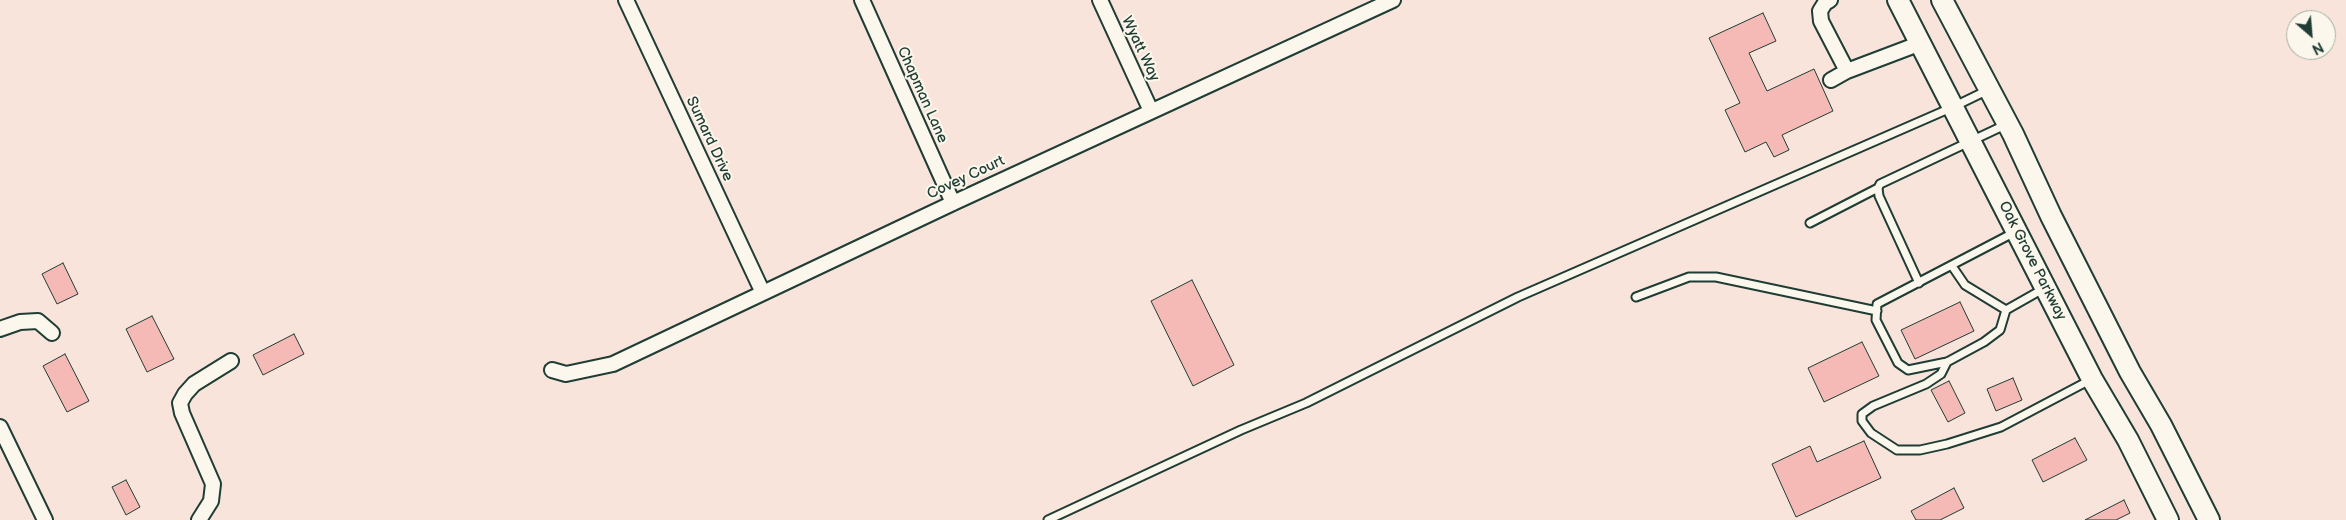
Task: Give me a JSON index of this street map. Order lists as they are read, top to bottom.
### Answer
{
  "streets": {
    "main road": ["Oak Grove Parkway"],
    "street": [
      "Wyatt Way",
      "Chapman Lane",
      "Sumard Drive",
      "Covey Court"
    ]
  },
  "crossings": [
    ["Wyatt Way", "Covey Court"],
    ["Chapman Lane", "Covey Court"],
    ["Sumard Drive", "Covey Court"]
  ],
  "north": "bottom right"
}
